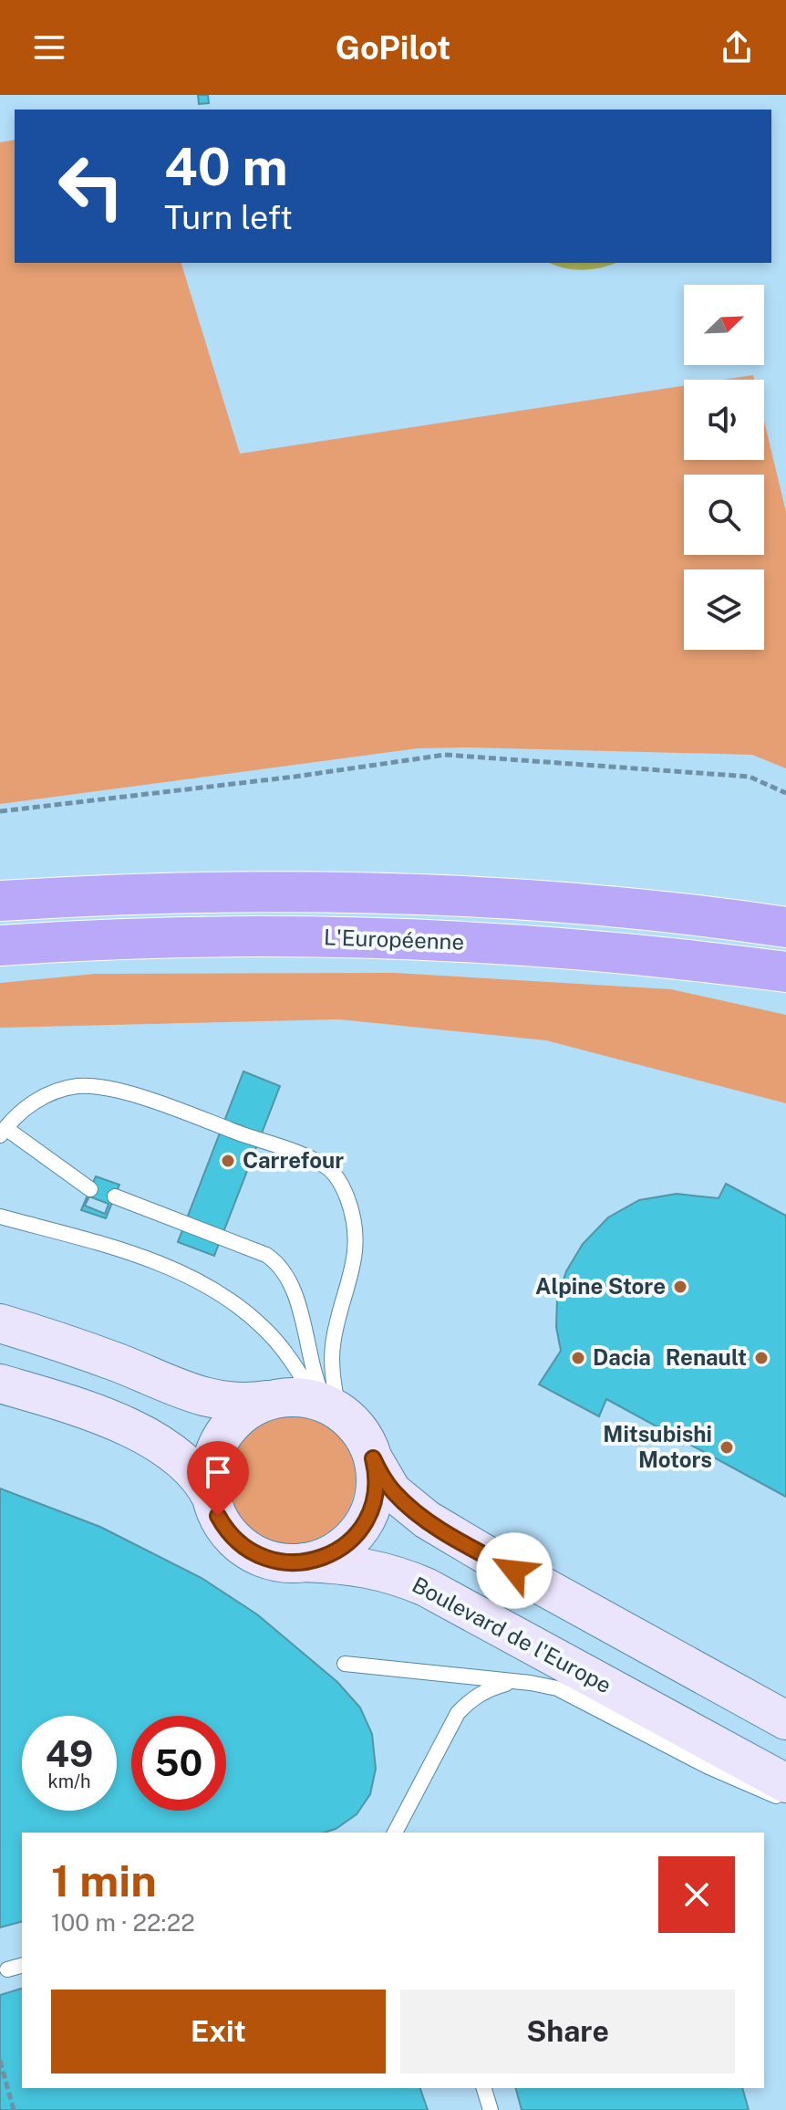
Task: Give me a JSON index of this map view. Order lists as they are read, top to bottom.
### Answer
{
  "streets": {
    "highway": ["L'Européenne"],
    "main road": ["Boulevard de l'Europe"]
  },
  "places": [
    "Carrefour",
    "Alpine Store",
    "Dacia",
    "Renault",
    "Mitsubishi Motors"
  ],
  "north": "top right",
  "page": {
    "header": "GoPilot",
    "turn": ["40 m", "Turn left"],
    "speed": "49 km/h",
    "limit": "50",
    "heading": ["1 min", "100 m · 22:22"],
    "buttons": ["Exit", "Share"]
  }
}
